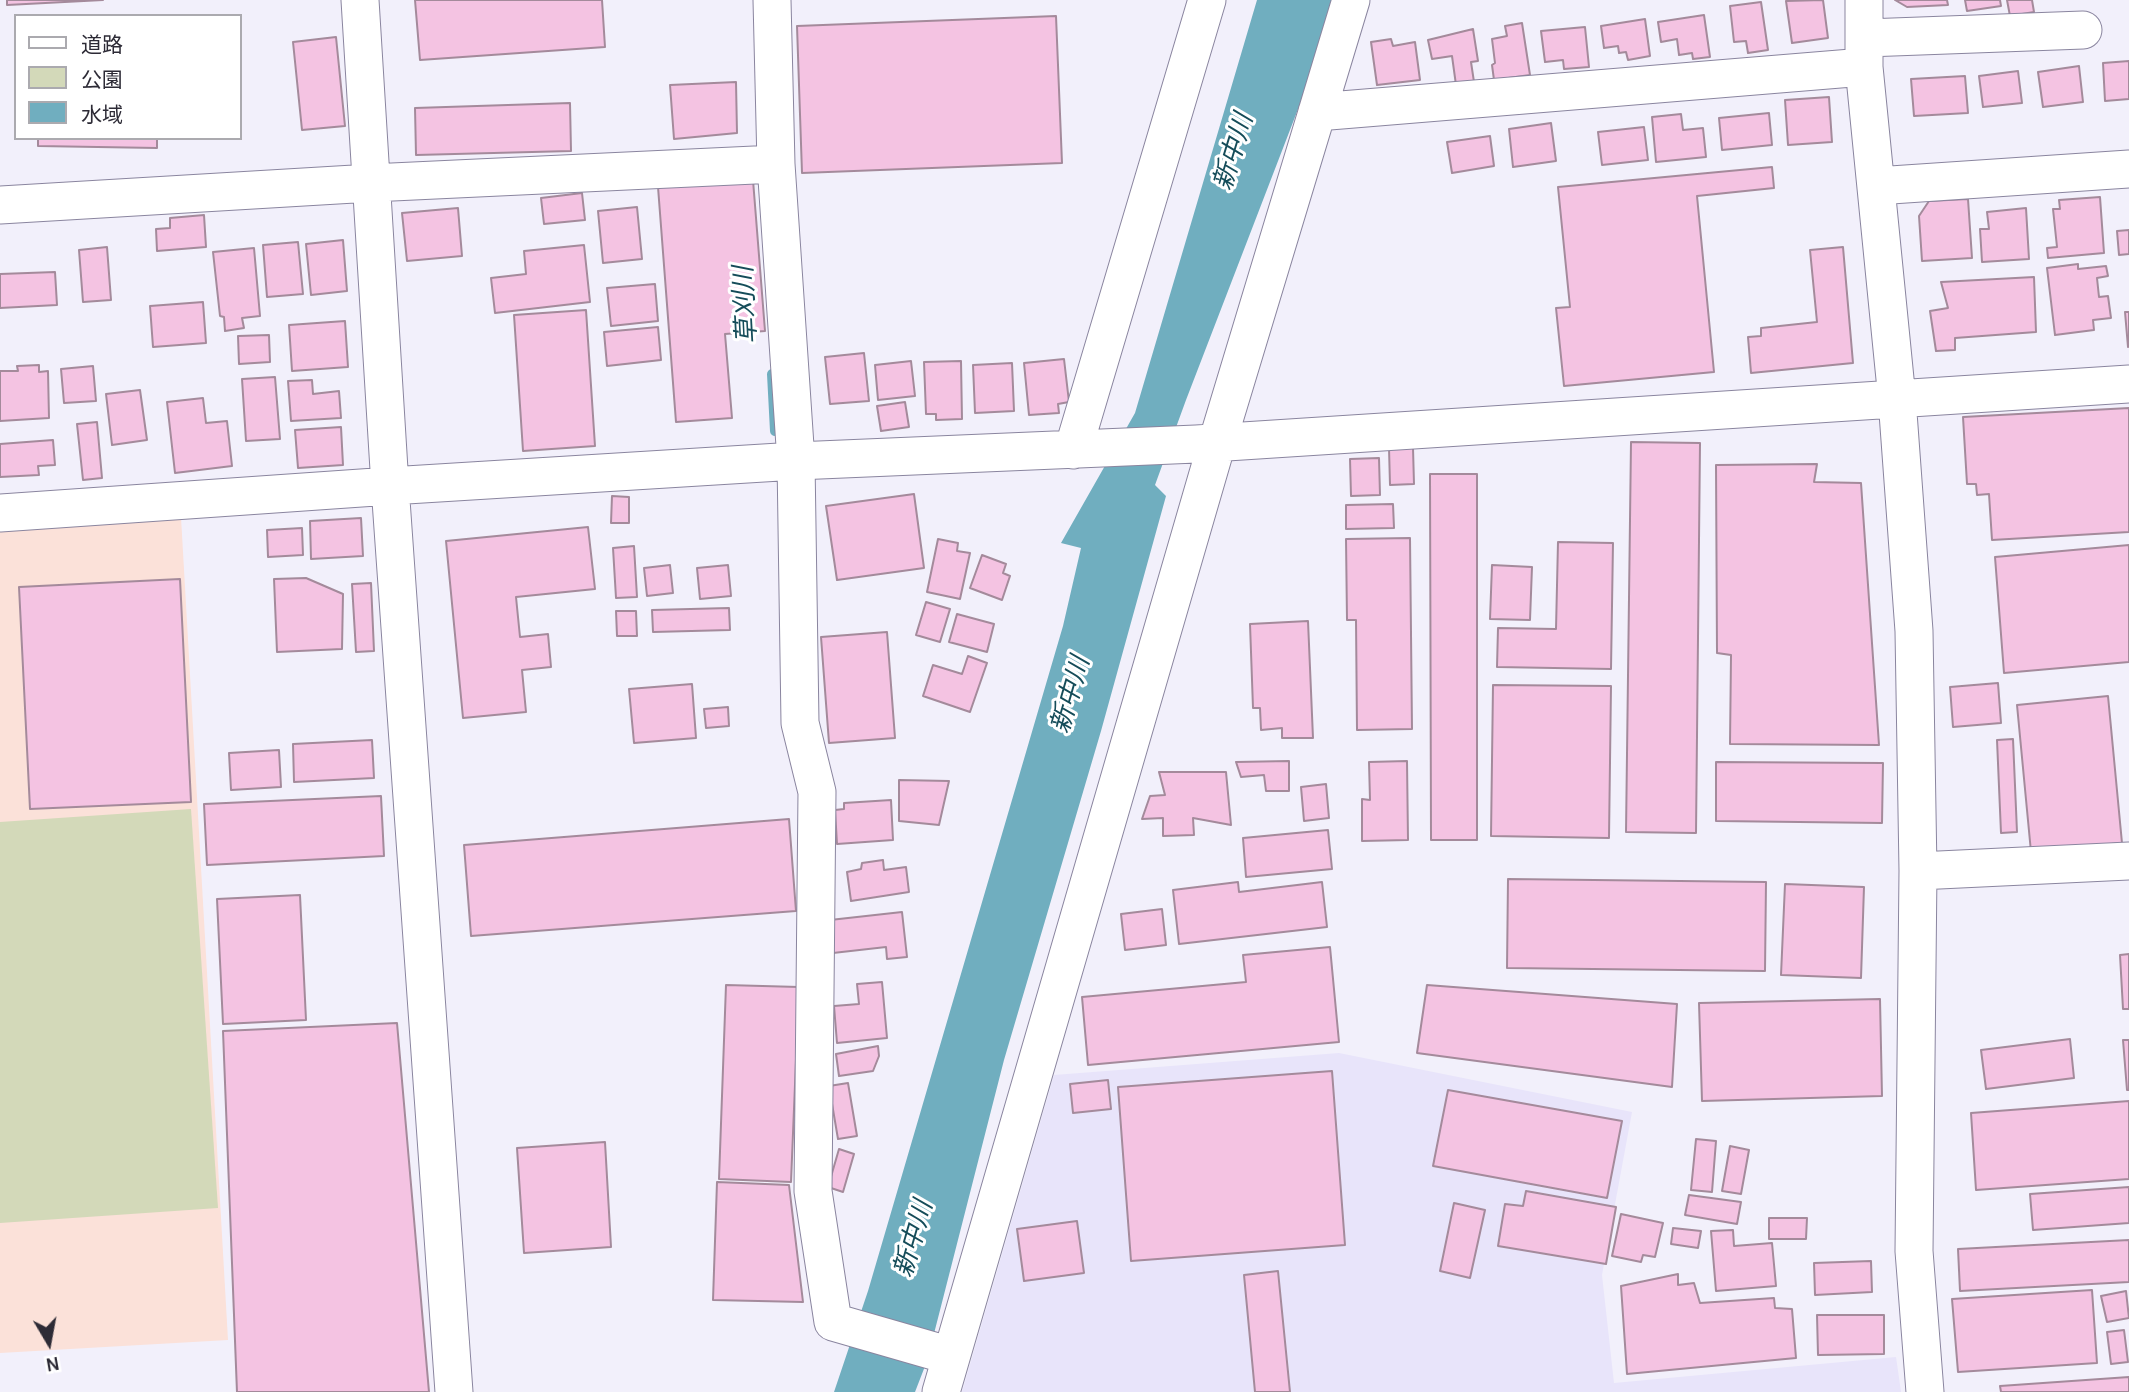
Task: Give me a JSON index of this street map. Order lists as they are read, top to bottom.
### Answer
{
  "water": ["新中川", "草刈川"],
  "legend": ["道路", "公園", "水域"],
  "north": "bottom"
}
